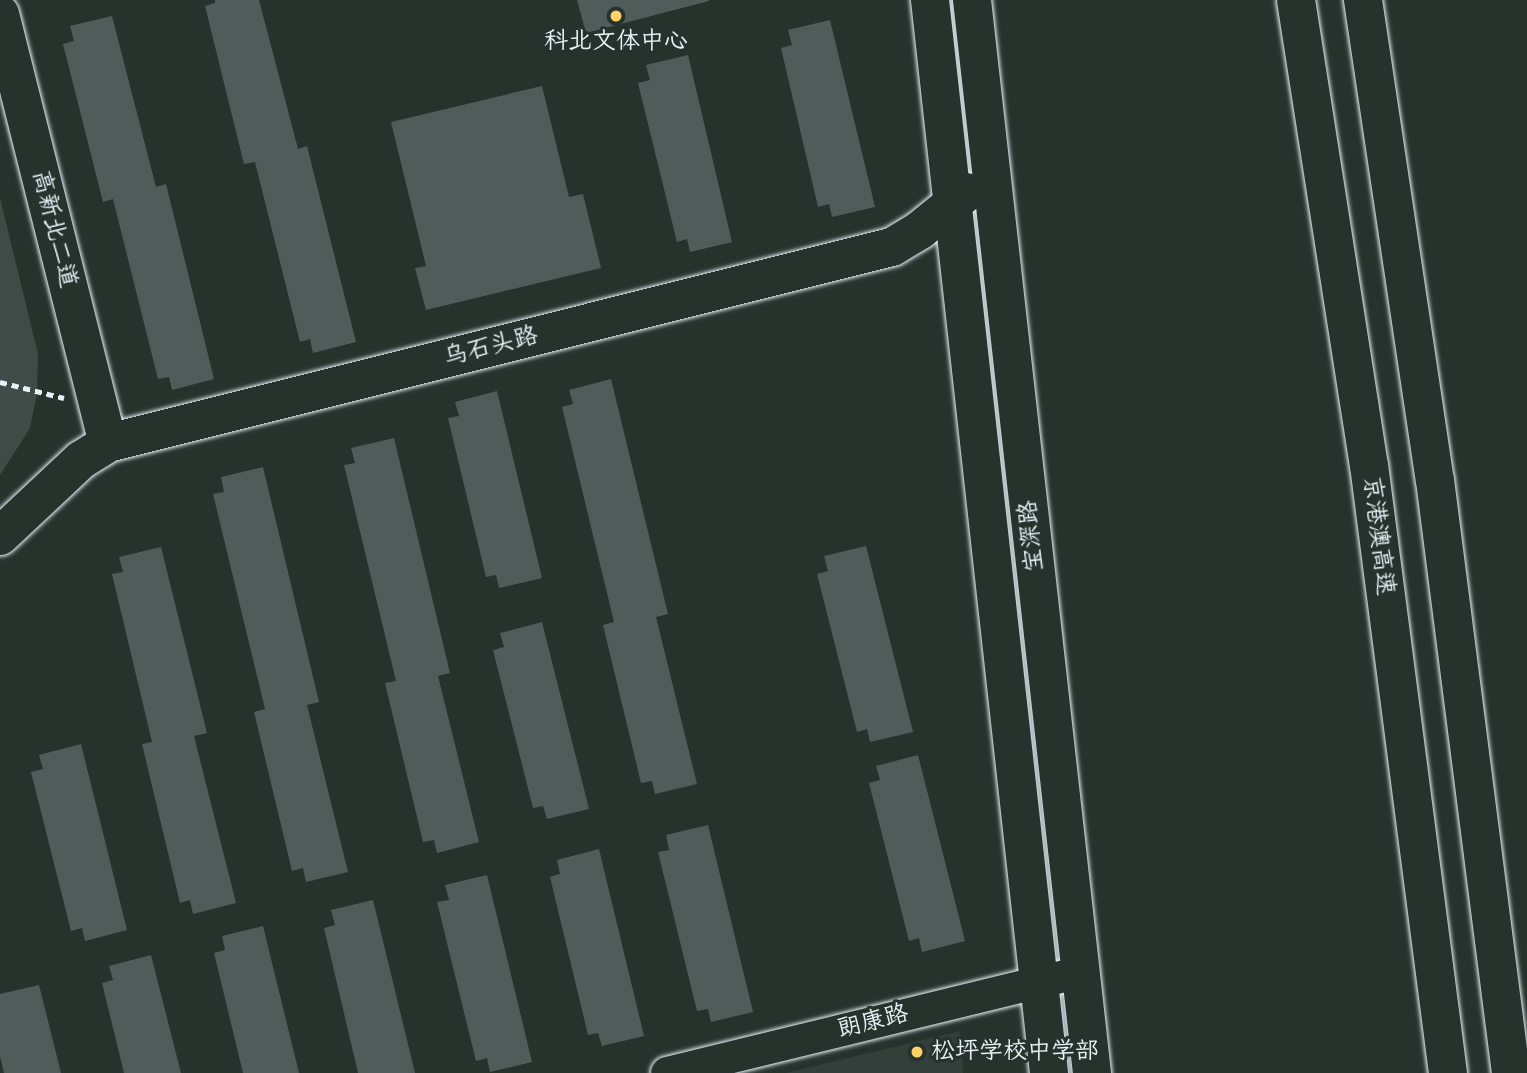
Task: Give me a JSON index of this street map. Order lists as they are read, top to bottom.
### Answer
{
  "streets": {
    "main road": [
      "高新北二道",
      "乌石头路",
      "宝深路",
      "京港澳高速"
    ],
    "street": ["朗康路"]
  },
  "crossings": [
    ["高新北二道", "乌石头路"],
    ["乌石头路", "宝深路"],
    ["宝深路", "朗康路"]
  ],
  "places": ["科北文体中心", "松坪学校中学部"]
}
